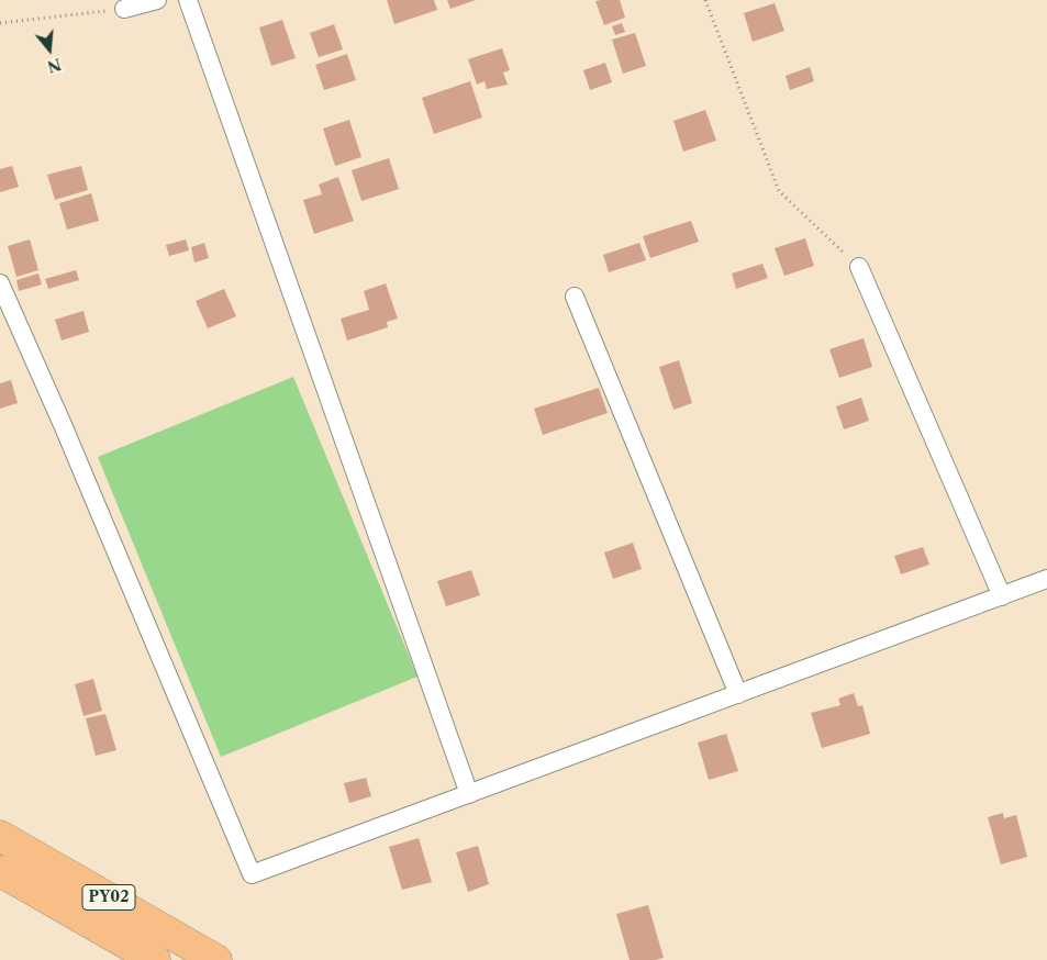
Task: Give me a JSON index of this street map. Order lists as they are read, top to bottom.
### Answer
{
  "streets": {
    "highway": ["PY02"]
  },
  "north": "bottom"
}
